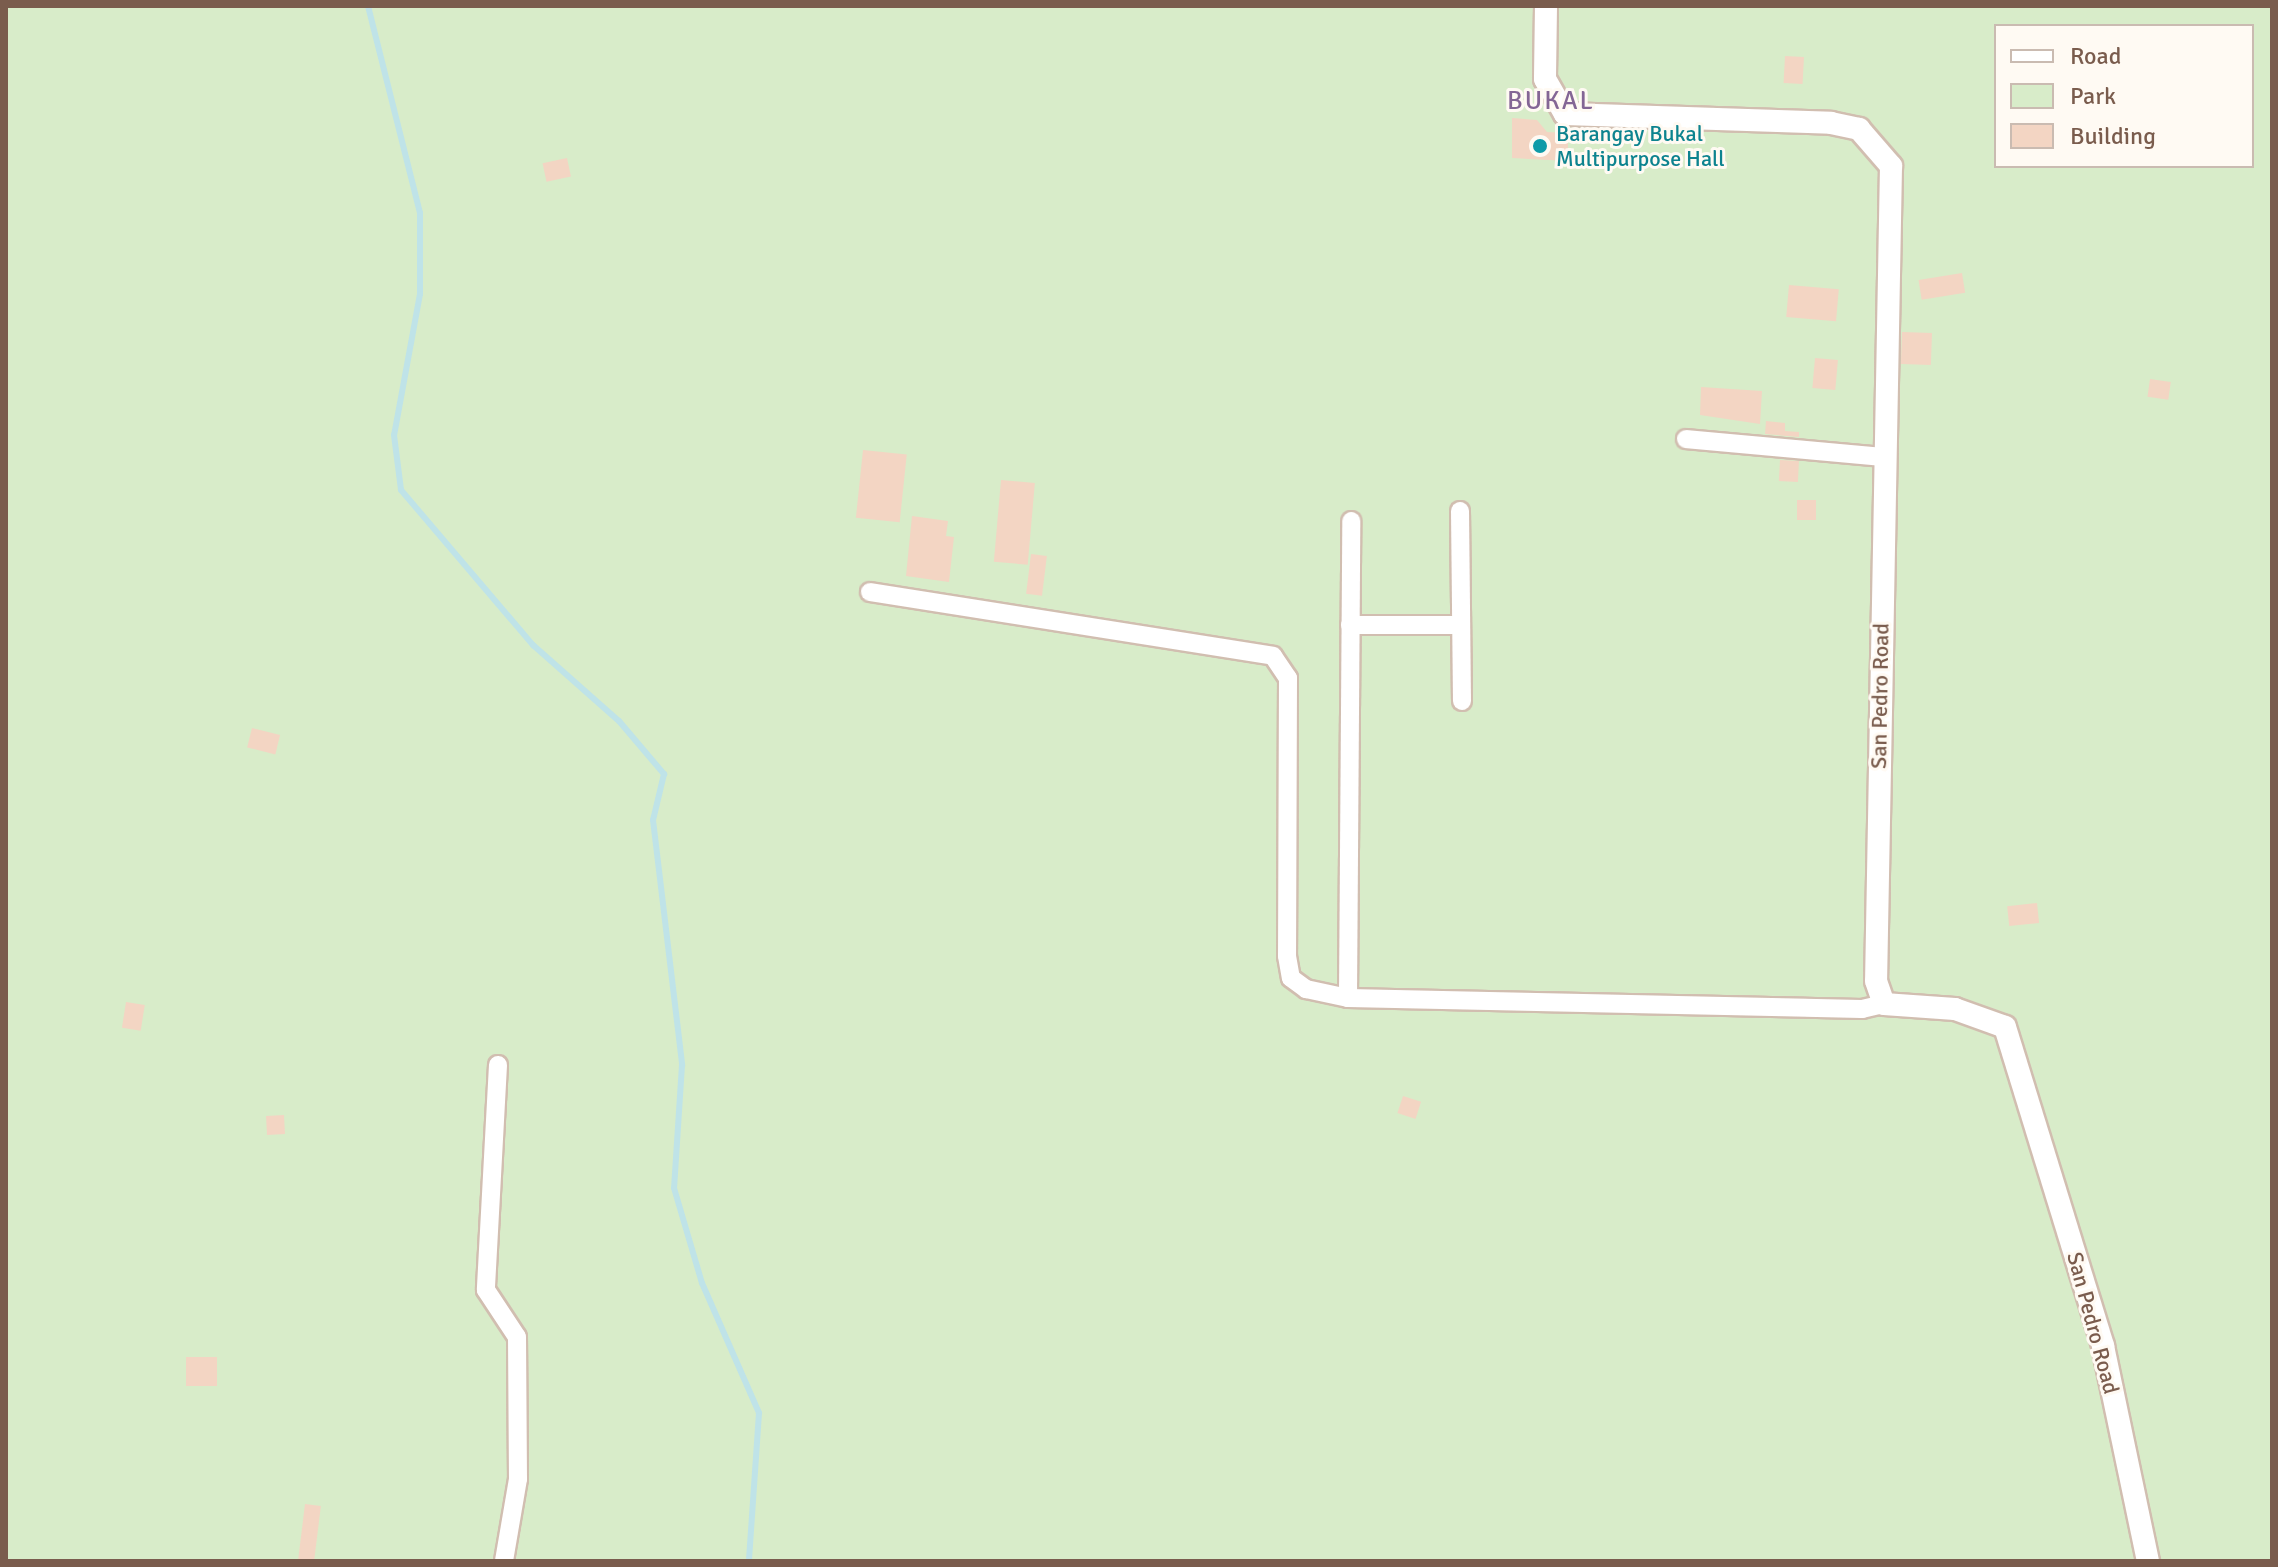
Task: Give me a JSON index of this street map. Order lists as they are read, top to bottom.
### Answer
{
  "streets": {
    "street": ["San Pedro Road"]
  },
  "districts": ["BUKAL"],
  "places": ["Barangay Bukal Multipurpose Hall"],
  "legend": ["Road", "Park", "Building"]
}
